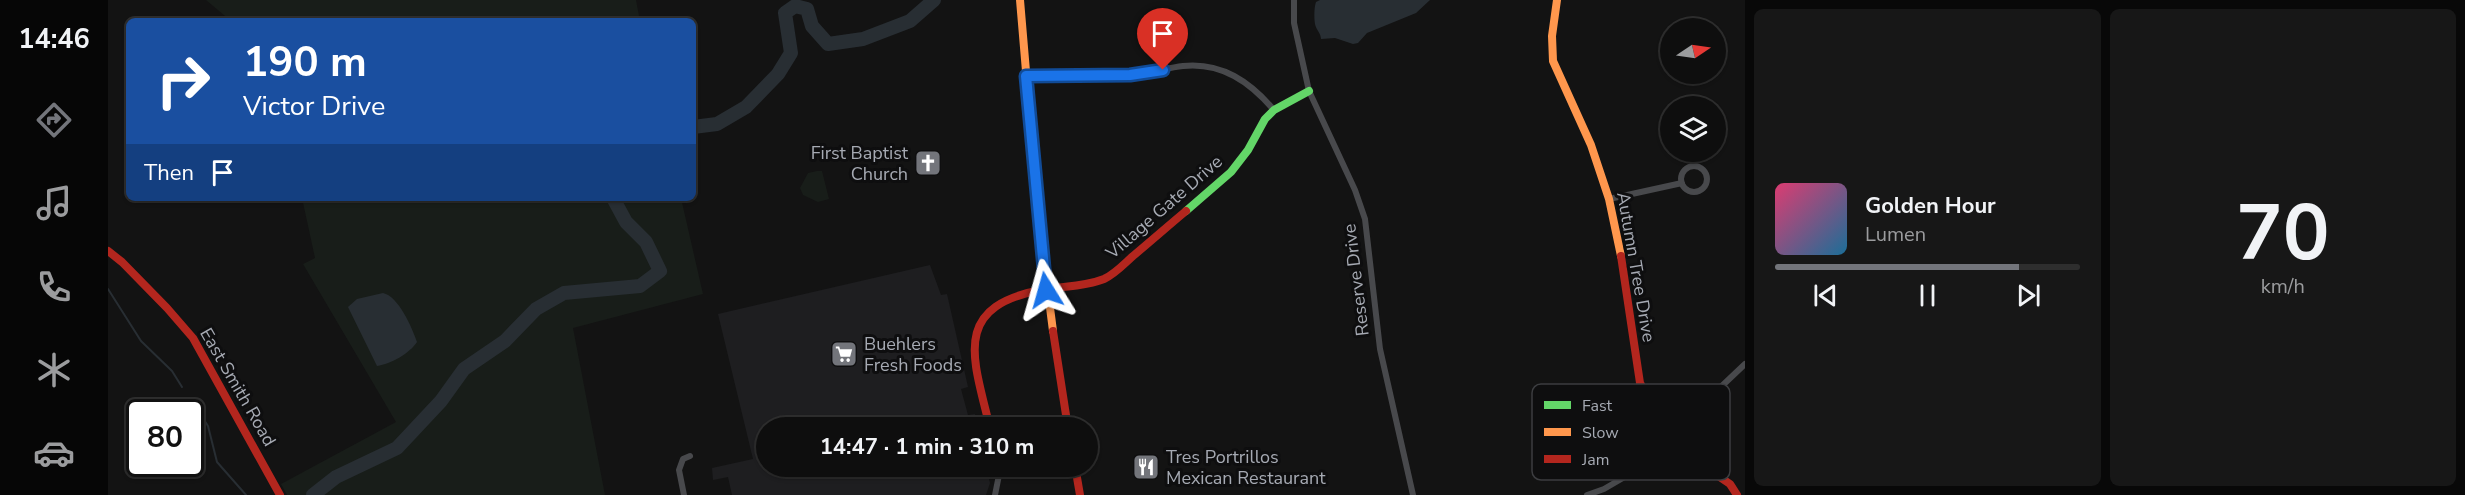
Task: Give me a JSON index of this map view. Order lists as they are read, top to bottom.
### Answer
{
  "streets": {
    "main road": ["Village Gate Drive", "Autumn Tree Drive", "East Smith Road"],
    "street": ["Reserve Drive"]
  },
  "crossings": [
    ["Village Gate Drive", "Reserve Drive"]
  ],
  "places": {
    "church": ["First Baptist Church"],
    "supermarket": ["Buehlers Fresh Foods"],
    "restaurant": ["Tres Portrillos Mexican Restaurant"]
  },
  "legend": ["Fast", "Slow", "Jam"],
  "north": "right",
  "page": {
    "tabs": "14:46",
    "tile": ["70", "km/h"],
    "turn": ["190 m", "Victor Drive"],
    "then": "Then",
    "song": ["Golden Hour", "Lumen"],
    "limit": "80",
    "trip": "14:47 · 1 min · 310 m"
  }
}
